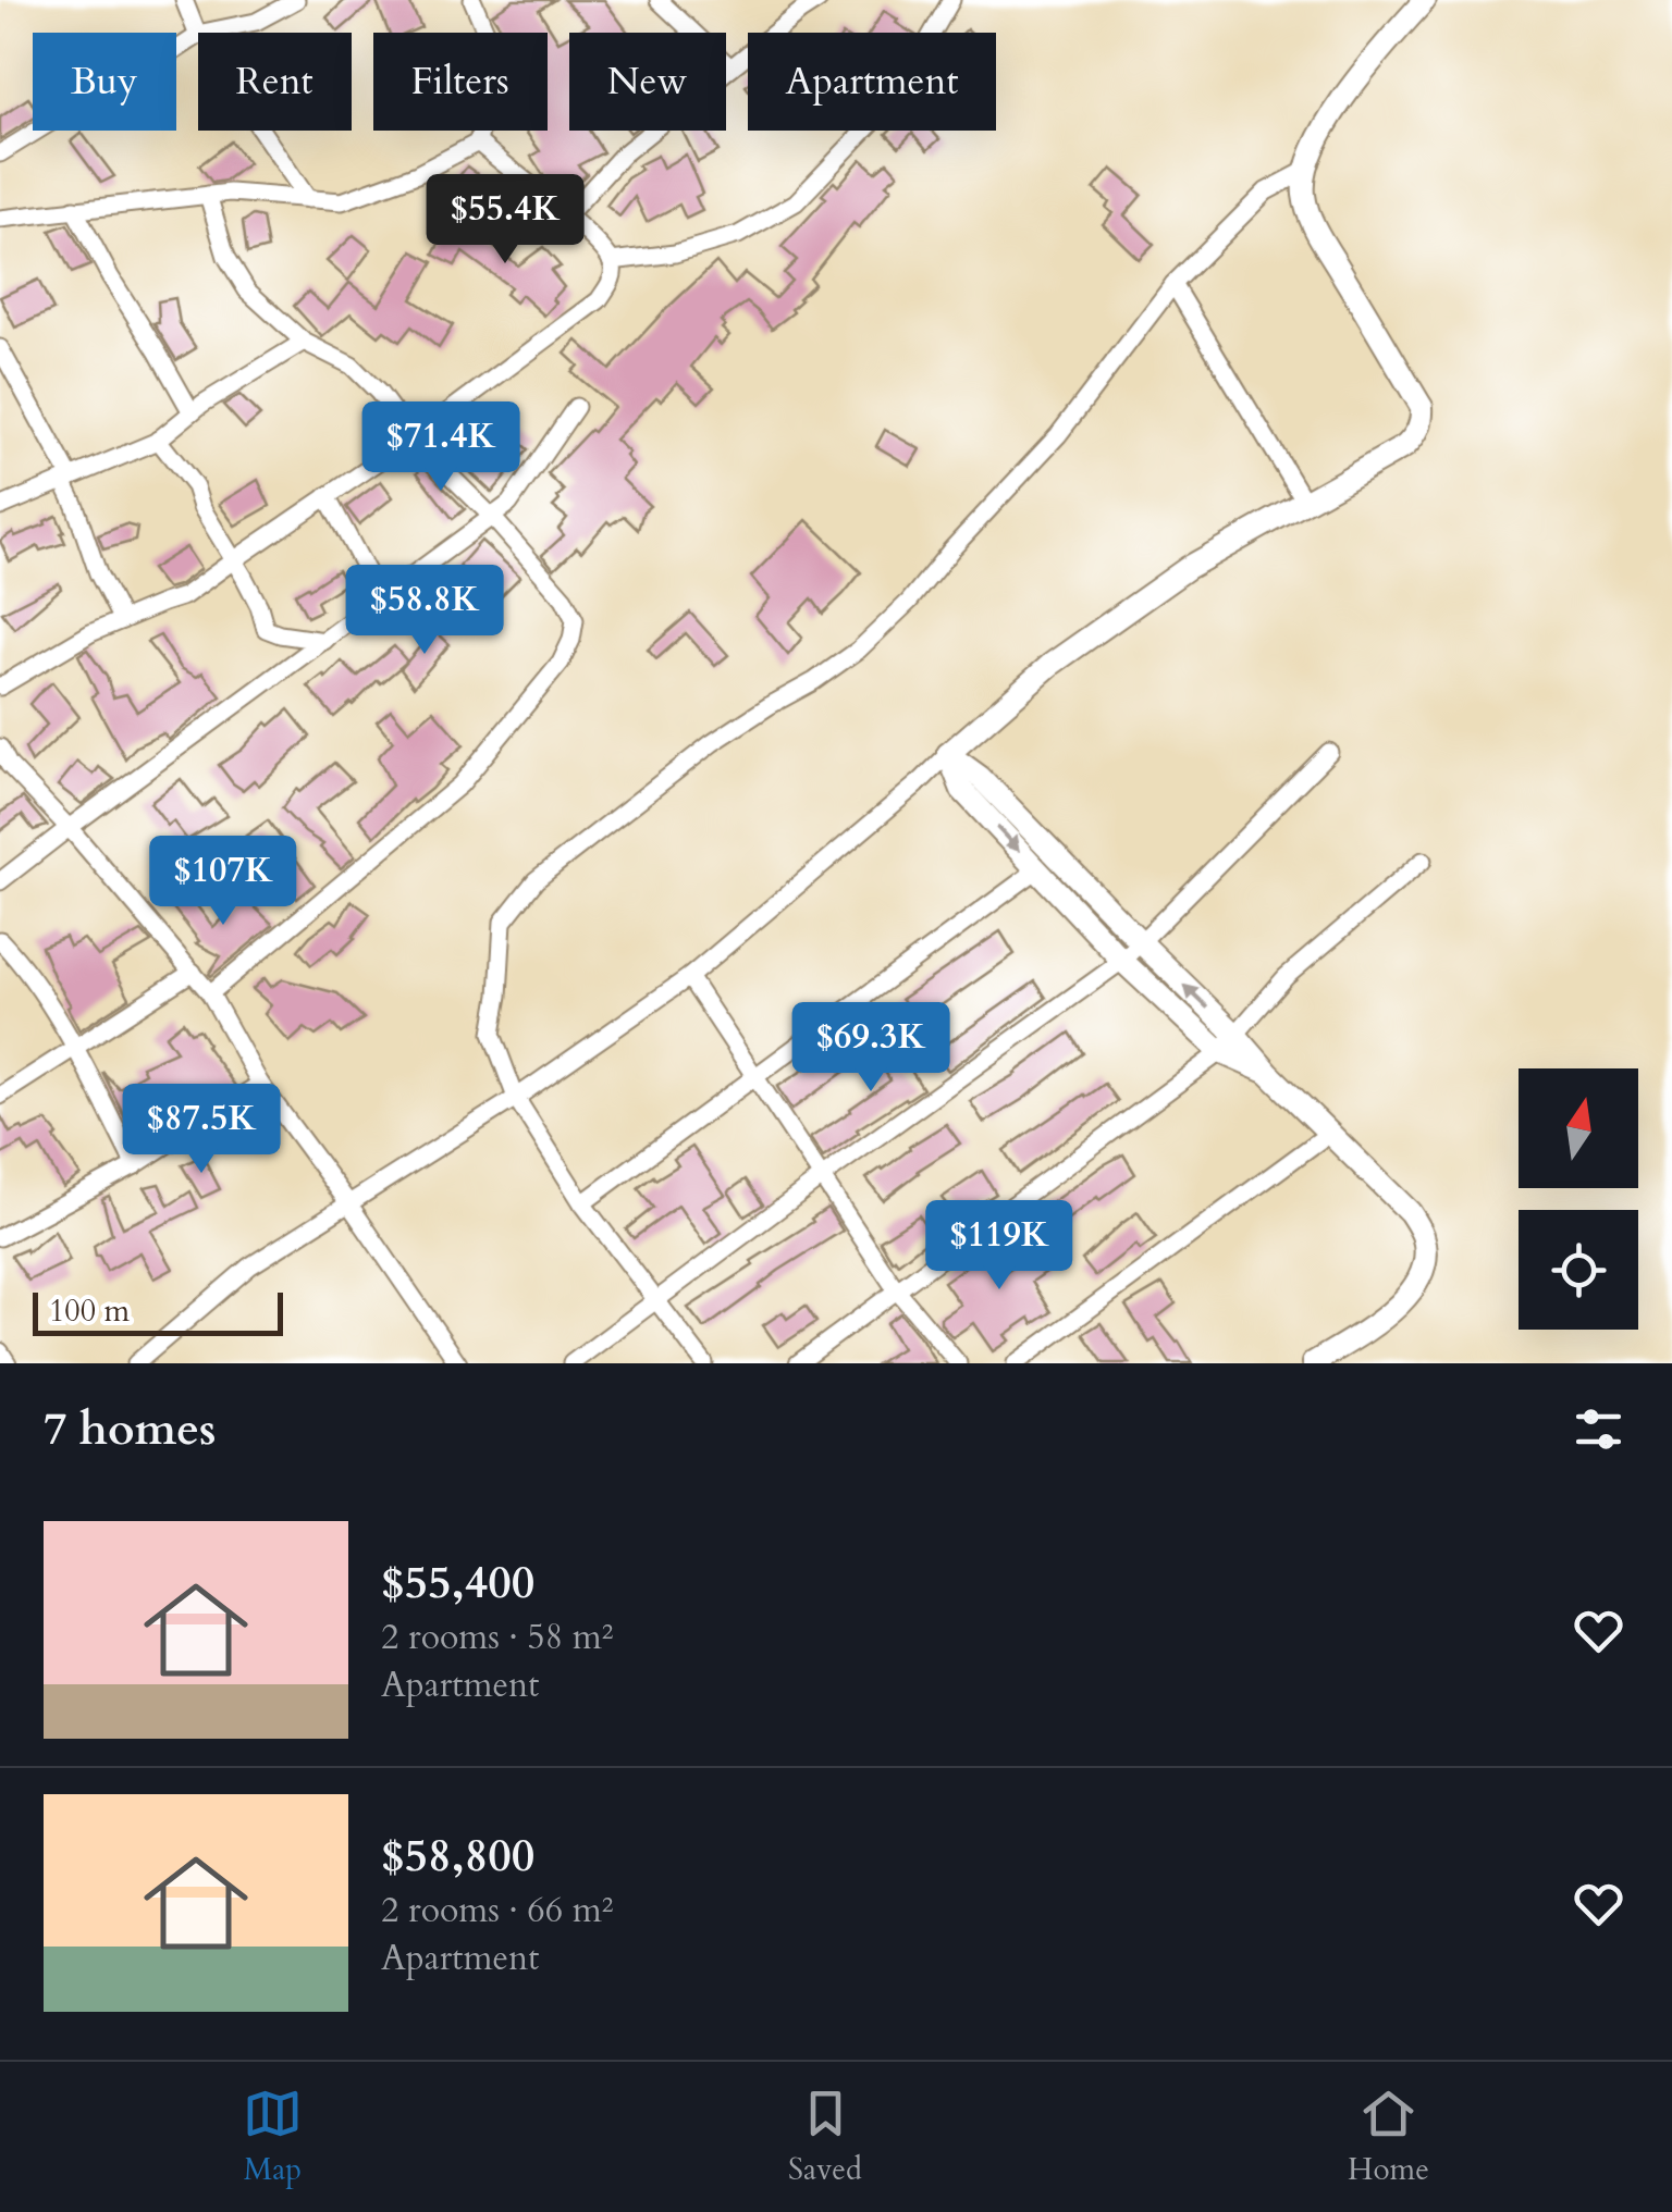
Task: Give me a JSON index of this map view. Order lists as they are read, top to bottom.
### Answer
{
  "scale_bar": "100 m",
  "north": "top",
  "page": {
    "chip": [
      "Buy",
      "Rent",
      "Filters",
      "New",
      "Apartment"
    ],
    "price": [
      "$55.4K",
      "$71.4K",
      "$58.8K",
      "$107K",
      "$69.3K",
      "$87.5K",
      "$119K"
    ],
    "scale": "100 m",
    "heading": "7 homes",
    "list": [
      {
        "name": "$55,400",
        "note": "2 rooms · 58 m² · Apartment"
      },
      {
        "name": "$58,800",
        "note": "2 rooms · 66 m² · Apartment"
      }
    ],
    "tabs": ["Map", "Saved", "Home"]
  }
}
